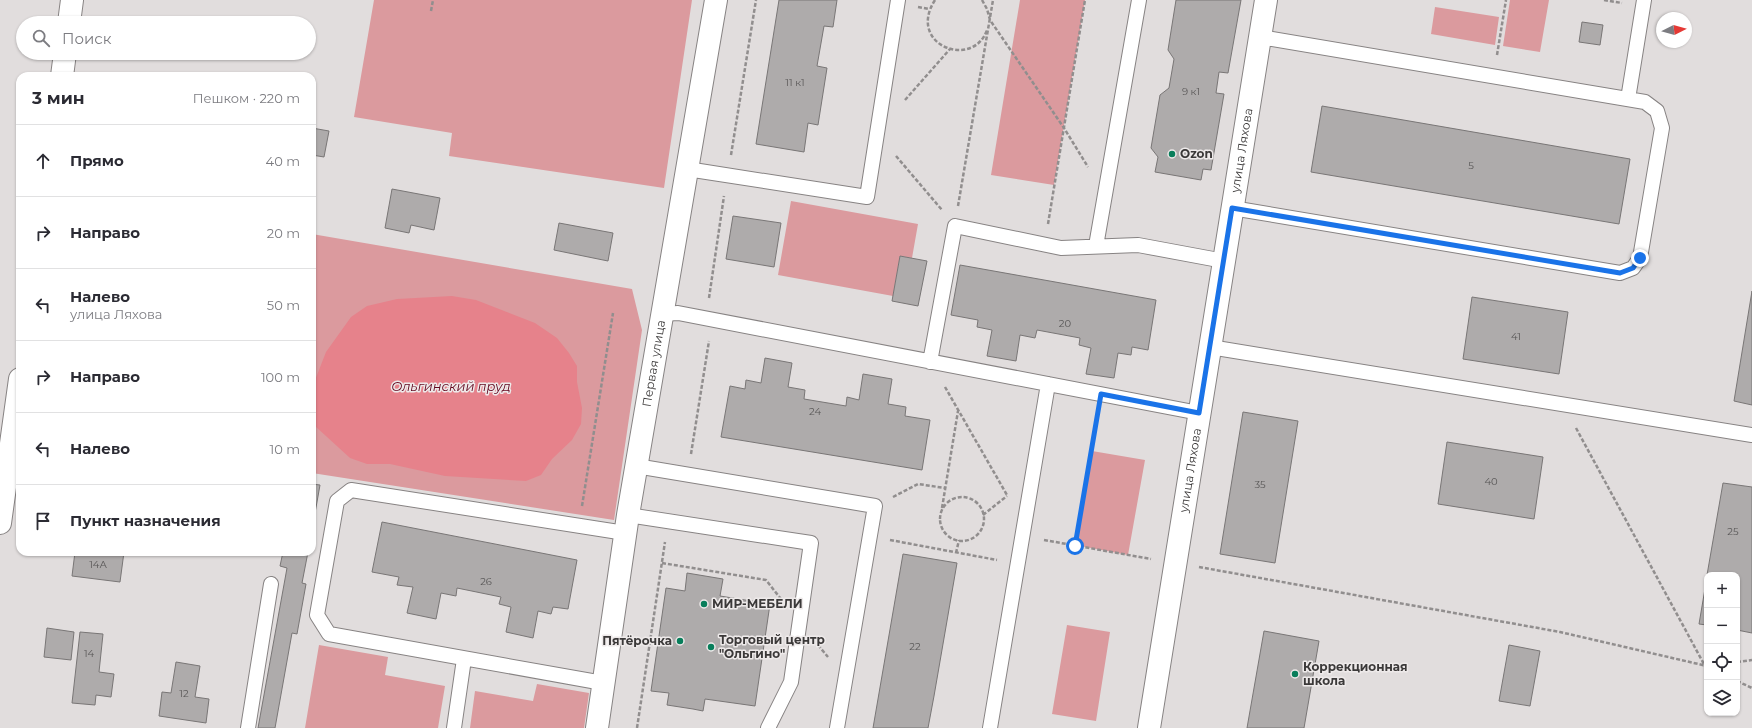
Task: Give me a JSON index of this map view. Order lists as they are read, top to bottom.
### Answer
{
  "streets": {
    "street": ["улица Ляхова", "Первая улица"]
  },
  "water": ["Ольгинский пруд"],
  "places": [
    "Ozon",
    "МИР-МЕБЕЛИ",
    "Пятёрочка",
    "Торговый центр \"Ольгино\"",
    "Коррекционная школа"
  ],
  "house_numbers": [
    "11 к1",
    "9 к1",
    "5",
    "20",
    "41",
    "24",
    "40",
    "35",
    "25",
    "14А",
    "26",
    "22",
    "14",
    "12"
  ],
  "north": "right",
  "page": {
    "search": "Поиск",
    "heading": ["3 мин", "Пешком · 220 m"],
    "list": [
      ["Прямо", "40 m"],
      ["Направо", "20 m"],
      ["Налево", "улица Ляхова", "50 m"],
      ["Направо", "100 m"],
      ["Налево", "10 m"],
      "Пункт назначения"
    ],
    "map_buttons": ["+", "−"]
  }
}
